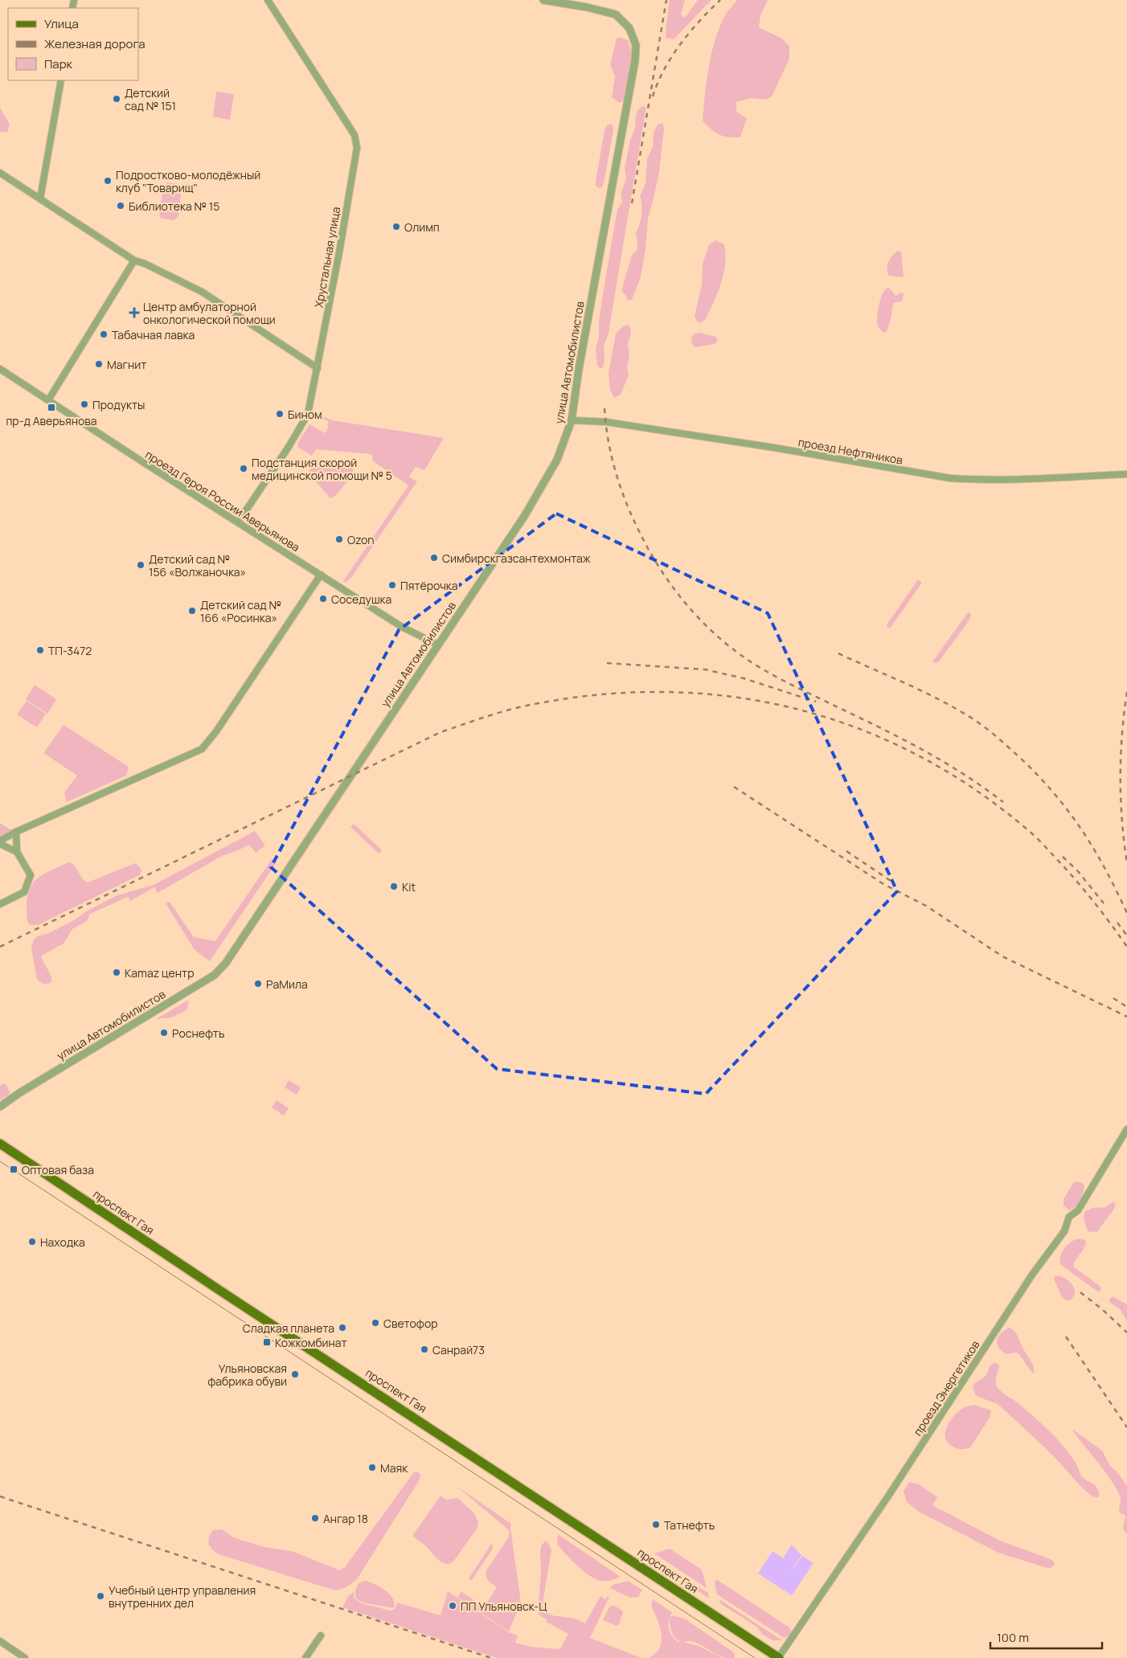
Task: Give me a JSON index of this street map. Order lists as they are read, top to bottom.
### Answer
{
  "streets": {
    "main road": ["проспект Гая"],
    "street": [
      "Хрустальная улица",
      "улица Автомобилистов",
      "проезд Нефтяников",
      "проезд Героя России Аверьянова",
      "проезд Энергетиков"
    ]
  },
  "crossings": [
    ["Хрустальная улица", "проезд Героя России Аверьянова"],
    ["улица Автомобилистов", "проезд Нефтяников"],
    ["улица Автомобилистов", "проезд Героя России Аверьянова"],
    ["проспект Гая", "проезд Энергетиков"]
  ],
  "places": {
    "other": [
      "Детский сад № 151",
      "Подростково-молодёжный клуб \"Товарищ\"",
      "Библиотека № 15",
      "Олимп",
      "Табачная лавка",
      "Магнит",
      "Продукты",
      "Бином",
      "Подстанция скорой медицинской помощи № 5",
      "Ozon",
      "Симбирскгазсантехмонтаж",
      "Детский сад № 156 «Волжаночка»",
      "Пятёрочка",
      "Соседушка",
      "Детский сад № 166 «Росинка»",
      "ТП-3472",
      "Kit",
      "Kamaz центр",
      "РаМила",
      "Роснефть",
      "Находка",
      "Светофор",
      "Сладкая планета",
      "Санрай73",
      "Ульяновская фабрика обуви",
      "Маяк",
      "Ангар 18",
      "Татнефть",
      "Учебный центр управления внутренних дел",
      "ПП Ульяновск-Ц"
    ],
    "health": ["Центр амбулаторной онкологической помощи"],
    "transit": ["пр-д Аверьянова", "Оптовая база", "Кожкомбинат"]
  },
  "legend": ["Улица", "Железная дорога", "Парк"],
  "scale_bar": "100 m"
}
